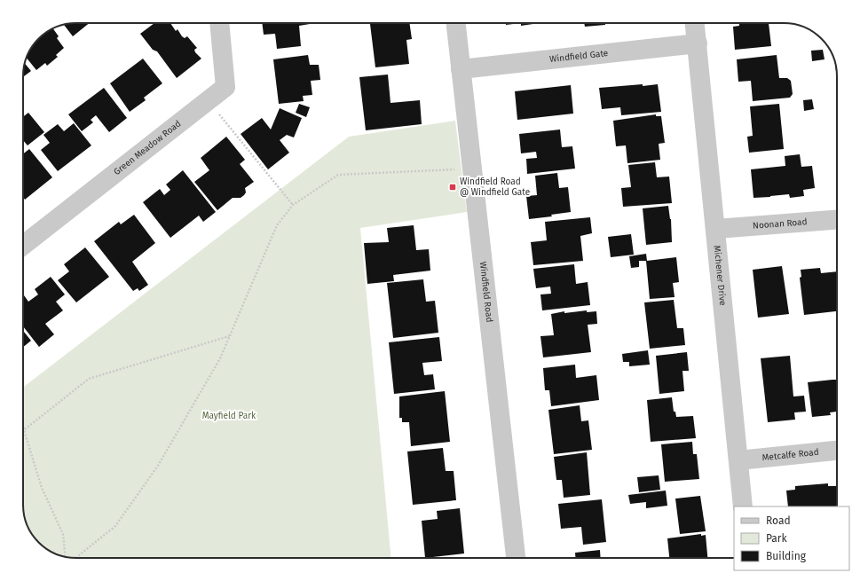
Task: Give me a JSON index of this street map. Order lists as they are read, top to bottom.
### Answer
{
  "streets": {
    "street": [
      "Windfield Gate",
      "Green Meadow Road",
      "Noonan Road",
      "Michener Drive",
      "Windfield Road",
      "Metcalfe Road"
    ]
  },
  "crossings": [
    ["Windfield Gate", "Michener Drive"],
    ["Windfield Gate", "Windfield Road"],
    ["Noonan Road", "Michener Drive"],
    ["Michener Drive", "Metcalfe Road"]
  ],
  "parks": ["Mayfield Park"],
  "places": {
    "transit": ["Windfield Road @ Windfield Gate"]
  },
  "legend": ["Road", "Park", "Building"]
}
